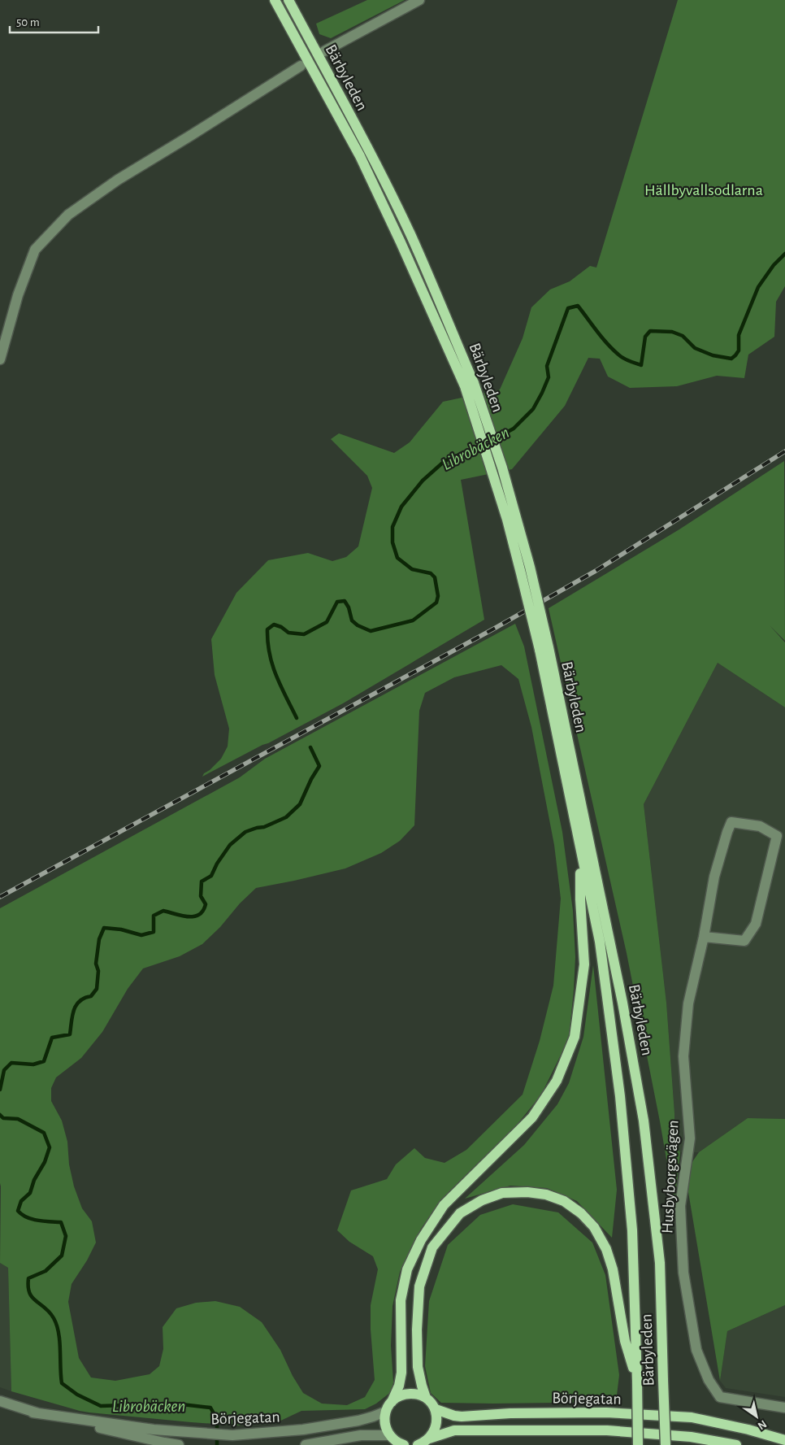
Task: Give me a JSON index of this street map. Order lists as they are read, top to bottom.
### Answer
{
  "streets": {
    "main road": ["Bärbyleden", "Börjegatan"],
    "street": ["Husbyborgsvägen"]
  },
  "water": ["Librobäcken"],
  "parks": ["Hällbyvallsodlarna"],
  "scale_bar": "50 m",
  "north": "bottom right"
}
